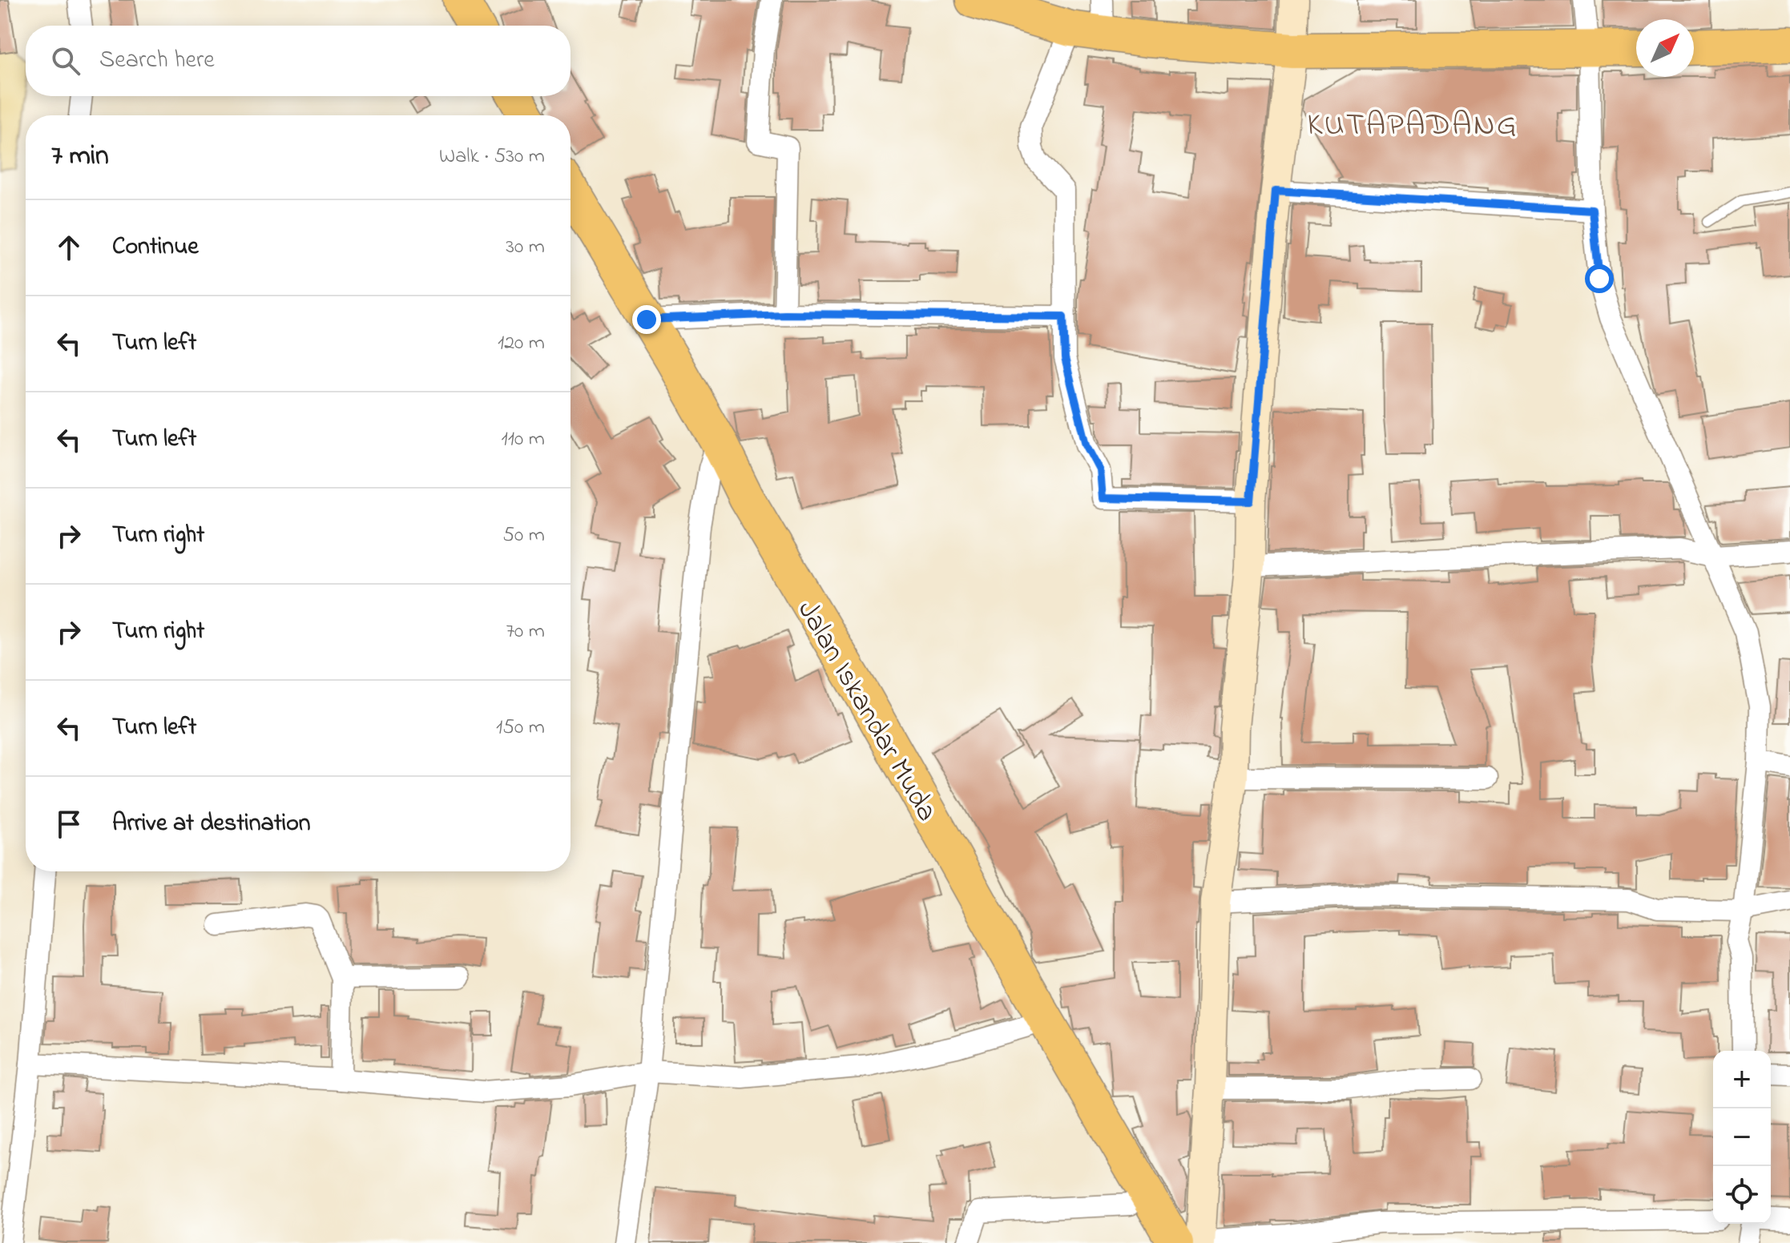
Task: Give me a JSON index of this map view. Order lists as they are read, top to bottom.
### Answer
{
  "streets": {
    "highway": ["Jalan Iskandar Muda"]
  },
  "districts": ["KUTAPADANG"],
  "north": "top right",
  "page": {
    "search": "Search here",
    "heading": ["7 min", "Walk · 530 m"],
    "list": [
      ["Continue", "30 m"],
      ["Turn left", "120 m"],
      ["Turn left", "110 m"],
      ["Turn right", "50 m"],
      ["Turn right", "70 m"],
      ["Turn left", "150 m"],
      "Arrive at destination"
    ],
    "map_buttons": ["+", "−"]
  }
}
